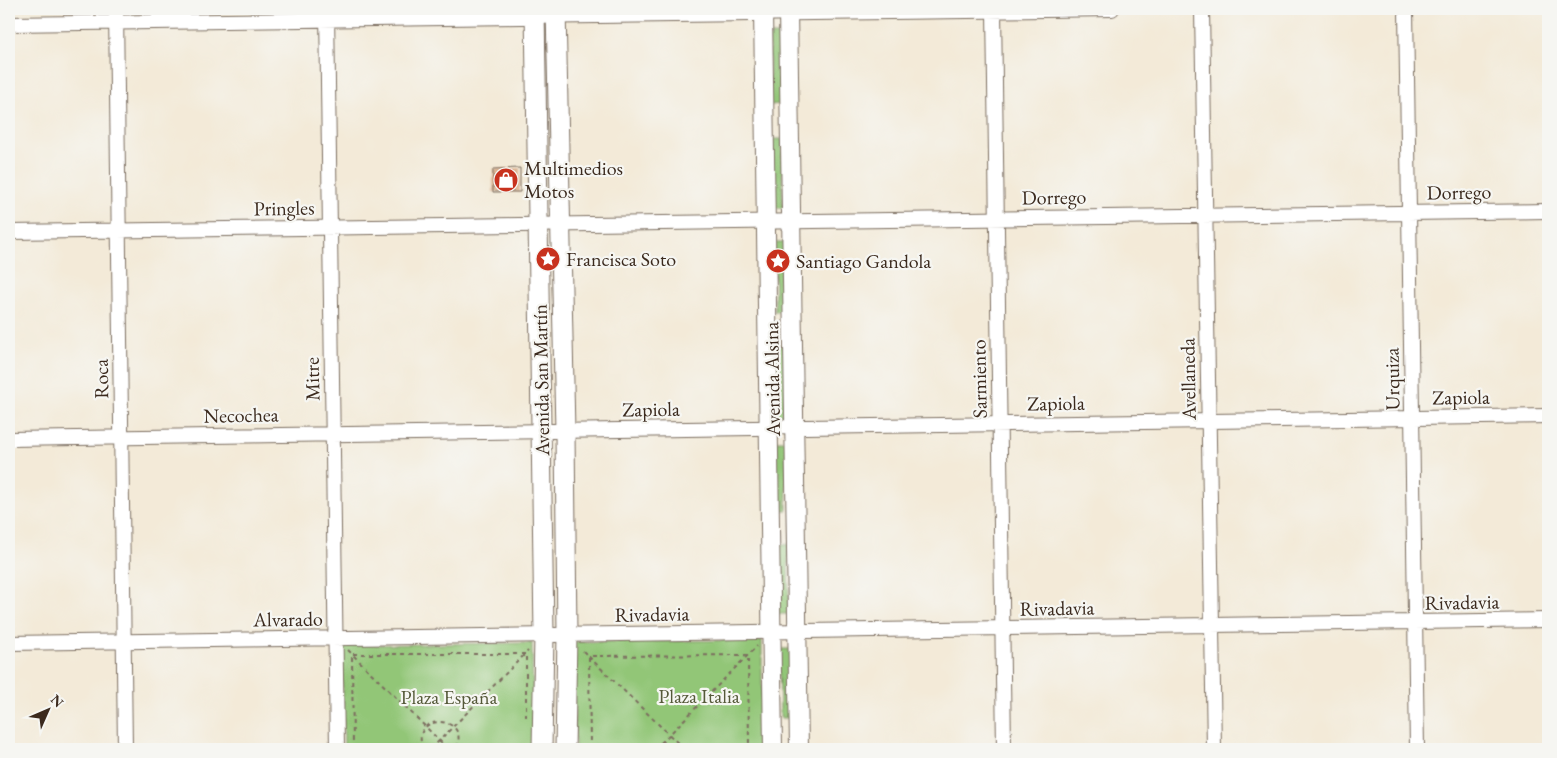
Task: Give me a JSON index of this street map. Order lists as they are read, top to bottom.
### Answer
{
  "streets": {
    "main road": ["Avenida San Martín"],
    "street": [
      "Dorrego",
      "Pringles",
      "Roca",
      "Mitre",
      "Avenida Alsina",
      "Sarmiento",
      "Avellaneda",
      "Urquiza",
      "Zapiola",
      "Necochea",
      "Rivadavia",
      "Alvarado"
    ]
  },
  "crossings": [
    ["Dorrego", "Pringles"],
    ["Dorrego", "Avenida Alsina"],
    ["Dorrego", "Sarmiento"],
    ["Dorrego", "Avellaneda"],
    ["Dorrego", "Urquiza"],
    ["Dorrego", "Avenida San Martín"],
    ["Pringles", "Roca"],
    ["Pringles", "Mitre"],
    ["Pringles", "Avenida San Martín"],
    ["Roca", "Necochea"],
    ["Roca", "Alvarado"],
    ["Mitre", "Necochea"],
    ["Mitre", "Alvarado"],
    ["Avenida Alsina", "Zapiola"],
    ["Avenida Alsina", "Rivadavia"],
    ["Sarmiento", "Zapiola"],
    ["Sarmiento", "Rivadavia"],
    ["Avellaneda", "Zapiola"],
    ["Avellaneda", "Rivadavia"],
    ["Urquiza", "Zapiola"],
    ["Urquiza", "Rivadavia"],
    ["Avenida San Martín", "Zapiola"],
    ["Avenida San Martín", "Necochea"],
    ["Avenida San Martín", "Rivadavia"],
    ["Avenida San Martín", "Alvarado"],
    ["Zapiola", "Necochea"],
    ["Rivadavia", "Alvarado"]
  ],
  "parks": ["Plaza Italia", "Plaza España"],
  "places": {
    "shop": ["Multimedios Motos"],
    "place": ["Francisca Soto", "Santiago Gandola"]
  },
  "north": "top right"
}
